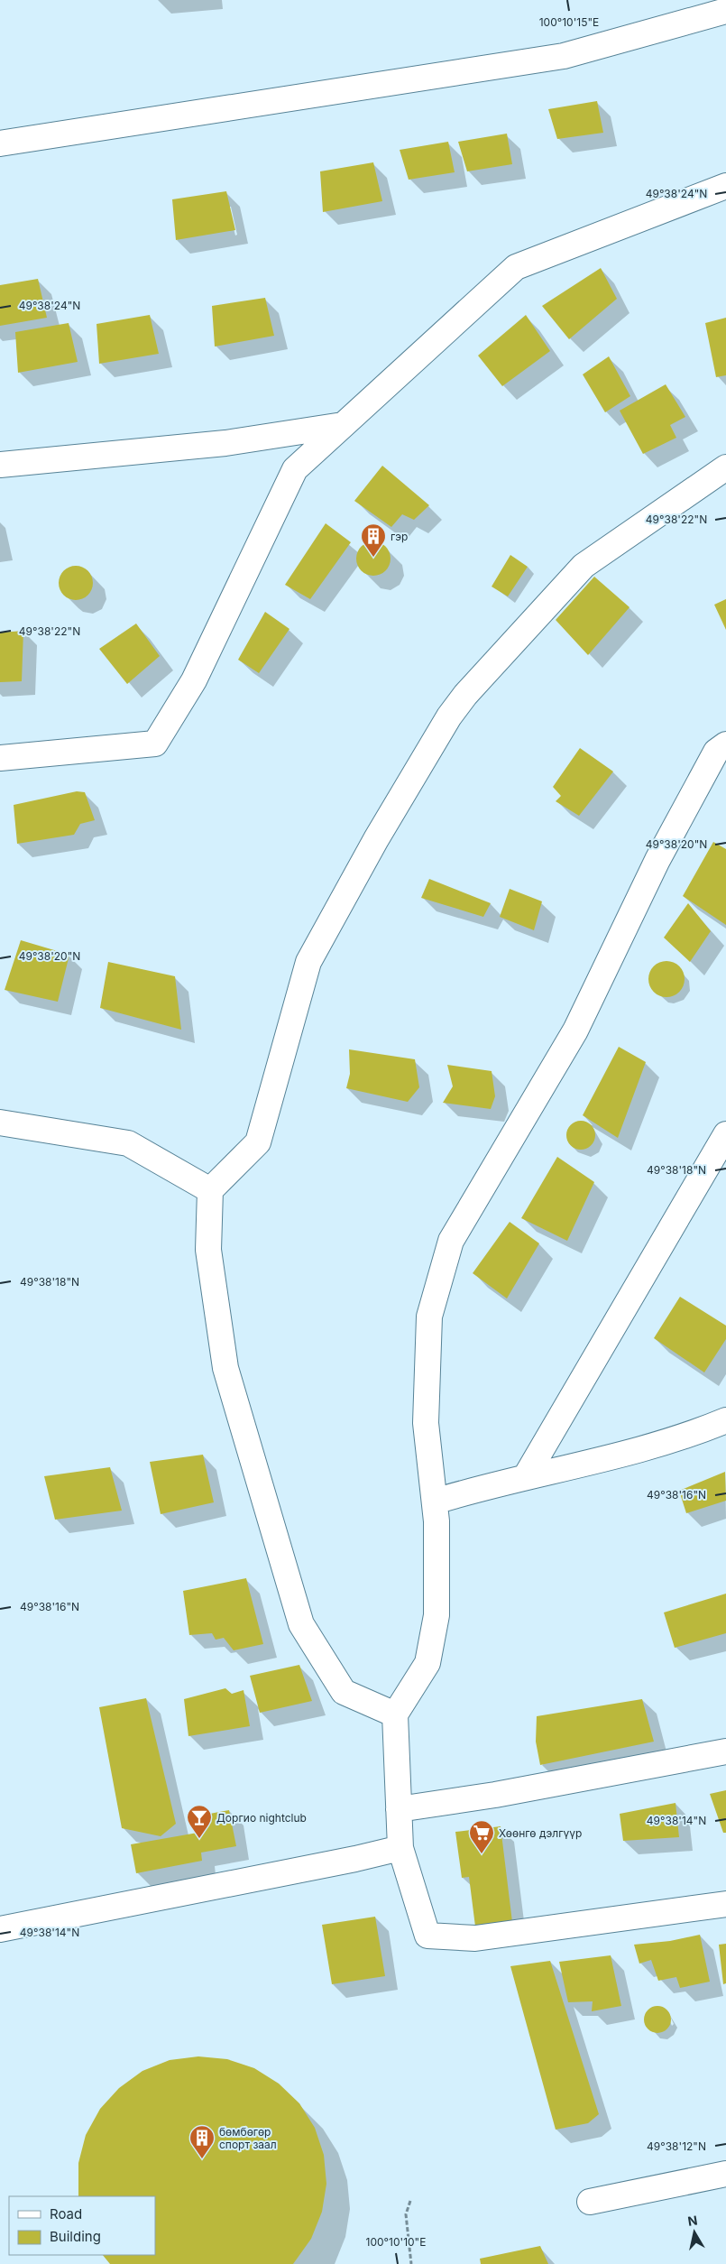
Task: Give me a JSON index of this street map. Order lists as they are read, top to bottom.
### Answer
{
  "places": {
    "building": ["гэр", "бөмбөгөр спорт заал"],
    "bar": ["Доргио nightclub"],
    "supermarket": ["Хөөнгө дэлгүүр"]
  },
  "legend": ["Road", "Building"],
  "north": "top",
  "coordinates": [
    "100°10'15\"E",
    "49°38'24\"N",
    "49°38'22\"N",
    "49°38'20\"N",
    "49°38'18\"N",
    "49°38'16\"N",
    "49°38'14\"N",
    "49°38'12\"N",
    "100°10'10\"E"
  ]
}
